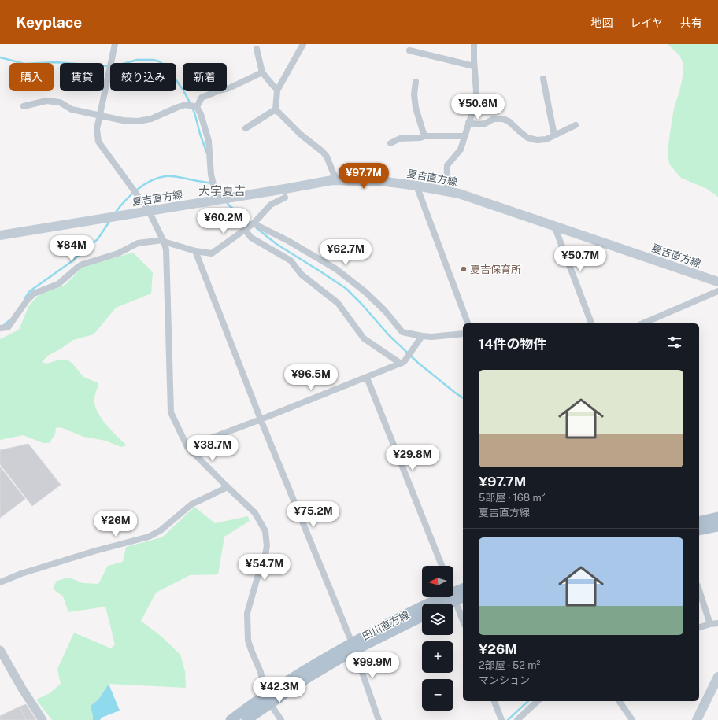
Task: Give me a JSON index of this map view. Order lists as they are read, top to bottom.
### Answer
{
  "streets": {
    "main road": ["夏吉直方線", "田川直方線"]
  },
  "districts": ["大字夏吉"],
  "places": ["夏吉保育所"],
  "north": "left",
  "page": {
    "header": "Keyplace",
    "nav": ["地図", "レイヤ", "共有"],
    "chip": [
      "購入",
      "賃貸",
      "絞り込み",
      "新着"
    ],
    "price": [
      "¥50.6M",
      "¥97.7M",
      "¥60.2M",
      "¥84M",
      "¥62.7M",
      "¥50.7M",
      "¥96.5M",
      "¥38.7M",
      "¥29.8M",
      "¥75.2M",
      "¥26M",
      "¥54.7M",
      "¥99.9M",
      "¥42.3M"
    ],
    "heading": "14件の物件",
    "list": [
      {
        "name": "¥97.7M",
        "note": "5部屋 · 168 m² · 夏吉直方線"
      },
      {
        "name": "¥26M",
        "note": "2部屋 · 52 m² · マンション"
      }
    ],
    "map_buttons": ["+", "−"]
  }
}
